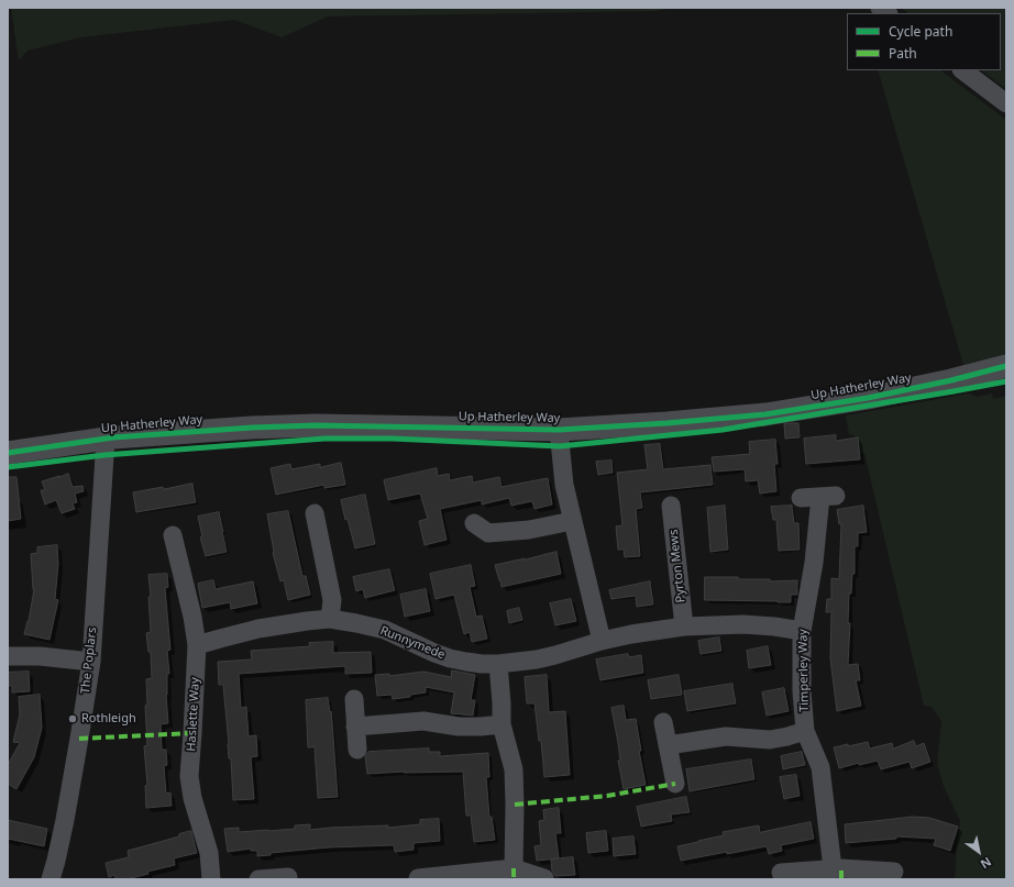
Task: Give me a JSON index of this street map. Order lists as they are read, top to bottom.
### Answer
{
  "streets": {
    "street": [
      "Up Hatherley Way",
      "Pyrton Mews",
      "Runnymede",
      "The Poplars",
      "Timperley Way",
      "Haslette Way"
    ]
  },
  "crossings": [
    ["Up Hatherley Way", "The Poplars"],
    ["Pyrton Mews", "Runnymede"],
    ["Runnymede", "Timperley Way"],
    ["Runnymede", "Haslette Way"]
  ],
  "places": ["Rothleigh"],
  "legend": ["Cycle path", "Path"],
  "north": "bottom right"
}
